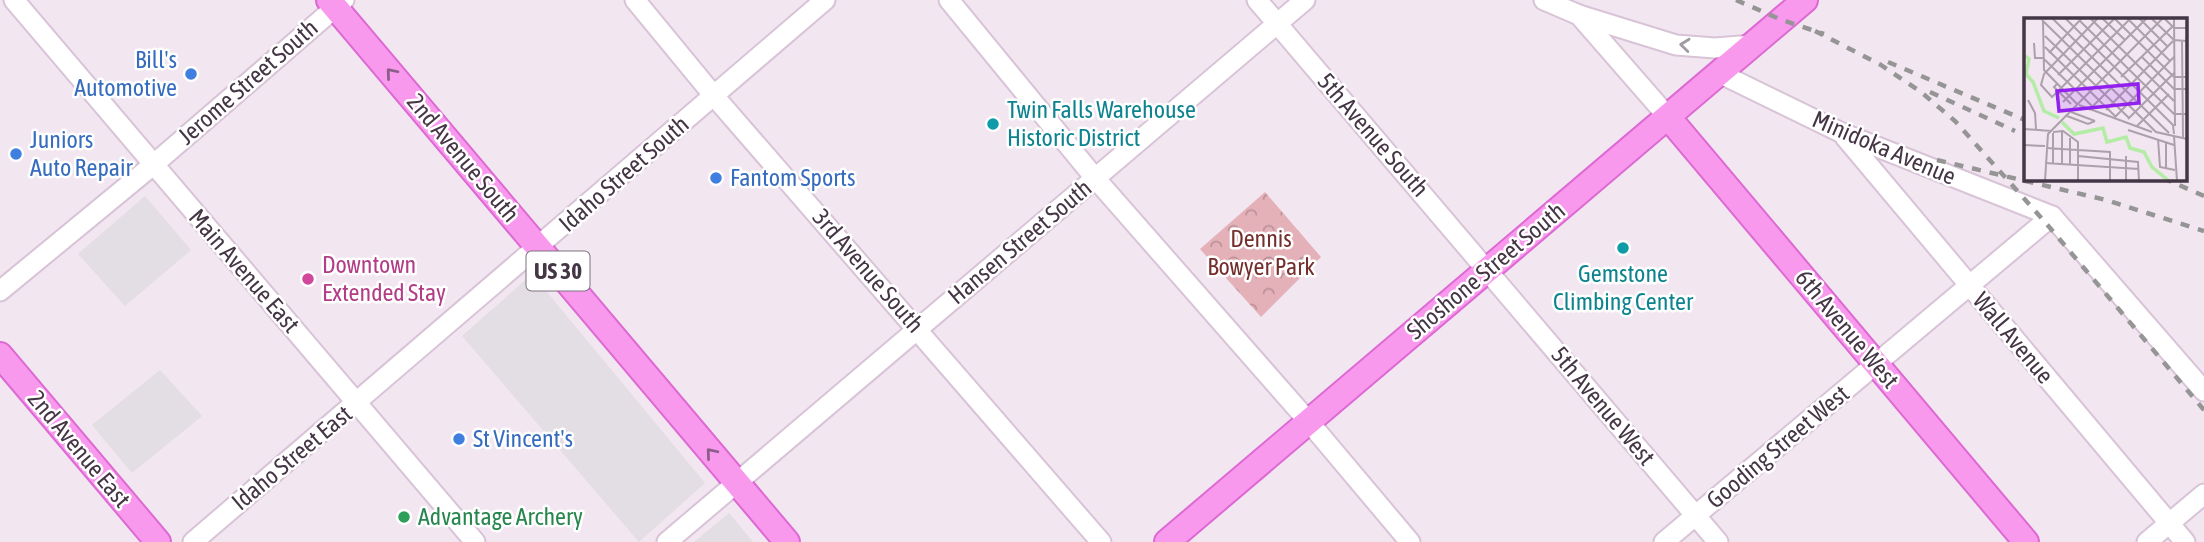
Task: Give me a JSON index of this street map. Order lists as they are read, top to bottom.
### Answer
{
  "streets": {
    "main road": [
      "2nd Avenue South",
      "US 30",
      "Shoshone Street South",
      "6th Avenue West",
      "2nd Avenue East"
    ],
    "street": [
      "Jerome Street South",
      "5th Avenue South",
      "Minidoka Avenue",
      "Idaho Street South",
      "Hansen Street South",
      "Main Avenue East",
      "3rd Avenue South",
      "Wall Avenue",
      "5th Avenue West",
      "Gooding Street West",
      "Idaho Street East"
    ]
  },
  "crossings": [
    ["Jerome Street South", "2nd Avenue South"],
    ["Jerome Street South", "Main Avenue East"],
    ["5th Avenue South", "Hansen Street South"],
    ["5th Avenue South", "Shoshone Street South"],
    ["5th Avenue South", "5th Avenue West"],
    ["Minidoka Avenue", "Shoshone Street South"],
    ["Minidoka Avenue", "Wall Avenue"],
    ["Minidoka Avenue", "Gooding Street West"],
    ["2nd Avenue South", "Idaho Street South"],
    ["2nd Avenue South", "Hansen Street South"],
    ["Idaho Street South", "Main Avenue East"],
    ["Idaho Street South", "3rd Avenue South"],
    ["Idaho Street South", "Idaho Street East"],
    ["Hansen Street South", "3rd Avenue South"],
    ["Main Avenue East", "Idaho Street East"],
    ["Shoshone Street South", "6th Avenue West"],
    ["Shoshone Street South", "5th Avenue West"],
    ["6th Avenue West", "Gooding Street West"],
    ["Wall Avenue", "Gooding Street West"],
    ["5th Avenue West", "Gooding Street West"]
  ],
  "one_way": ["2nd Avenue South"],
  "parks": ["Dennis Bowyer Park"],
  "places": [
    "Bill's Automotive",
    "Twin Falls Warehouse Historic District",
    "Juniors Auto Repair",
    "Fantom Sports",
    "Gemstone Climbing Center",
    "Downtown Extended Stay",
    "St Vincent's",
    "Advantage Archery"
  ]
}
